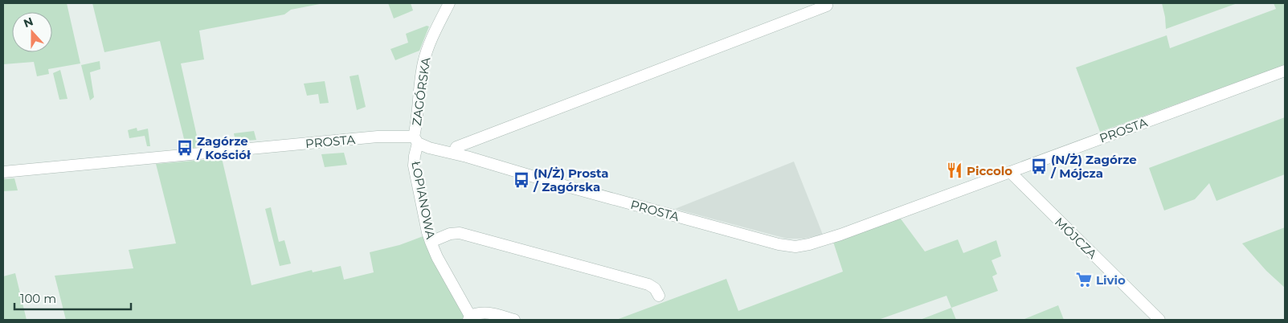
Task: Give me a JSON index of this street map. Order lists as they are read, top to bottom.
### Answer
{
  "streets": {
    "street": [
      "ZAGÓRSKA",
      "PROSTA",
      "ŁOPIANOWA",
      "MÓJCZA"
    ]
  },
  "crossings": [
    ["ZAGÓRSKA", "PROSTA"],
    ["ZAGÓRSKA", "ŁOPIANOWA"],
    ["PROSTA", "ŁOPIANOWA"],
    ["PROSTA", "MÓJCZA"]
  ],
  "places": {
    "bus stop": ["Zagórze / Kościół", "(N/Ż) Zagórze / Mójcza", "(N/Ż) Prosta / Zagórska"],
    "restaurant": ["Piccolo"],
    "supermarket": ["Livio"]
  },
  "scale_bar": "100 m",
  "north": "top"
}
